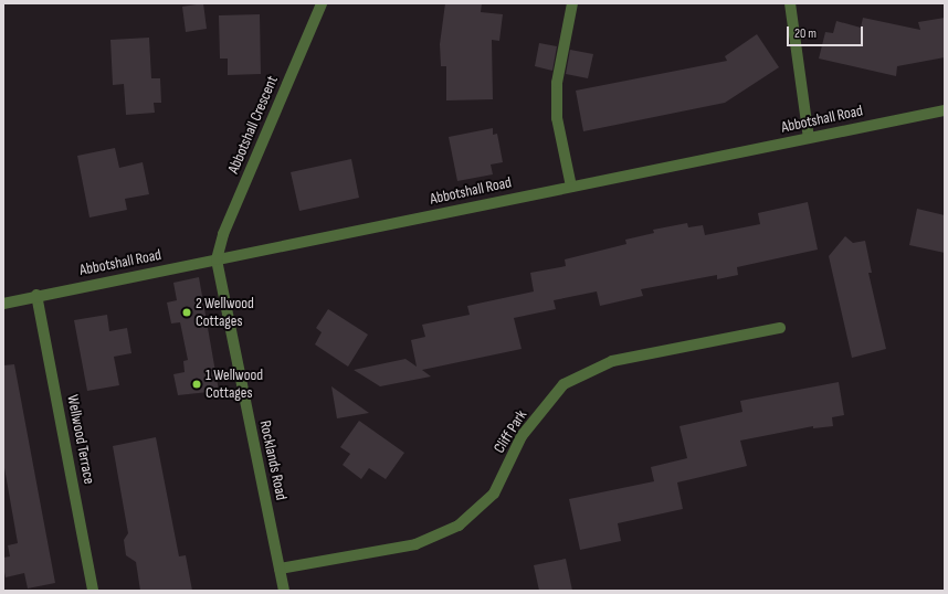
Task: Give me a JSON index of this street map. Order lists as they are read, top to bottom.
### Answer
{
  "streets": {
    "street": [
      "Abbotshall Road",
      "Abbotshall Crescent",
      "Cliff Park",
      "Wellwood Terrace",
      "Rocklands Road"
    ]
  },
  "crossings": [
    ["Abbotshall Road", "Abbotshall Crescent"],
    ["Abbotshall Road", "Wellwood Terrace"],
    ["Abbotshall Road", "Rocklands Road"],
    ["Abbotshall Crescent", "Rocklands Road"],
    ["Cliff Park", "Rocklands Road"]
  ],
  "places": ["2 Wellwood Cottages", "1 Wellwood Cottages"],
  "scale_bar": "20 m"
}
